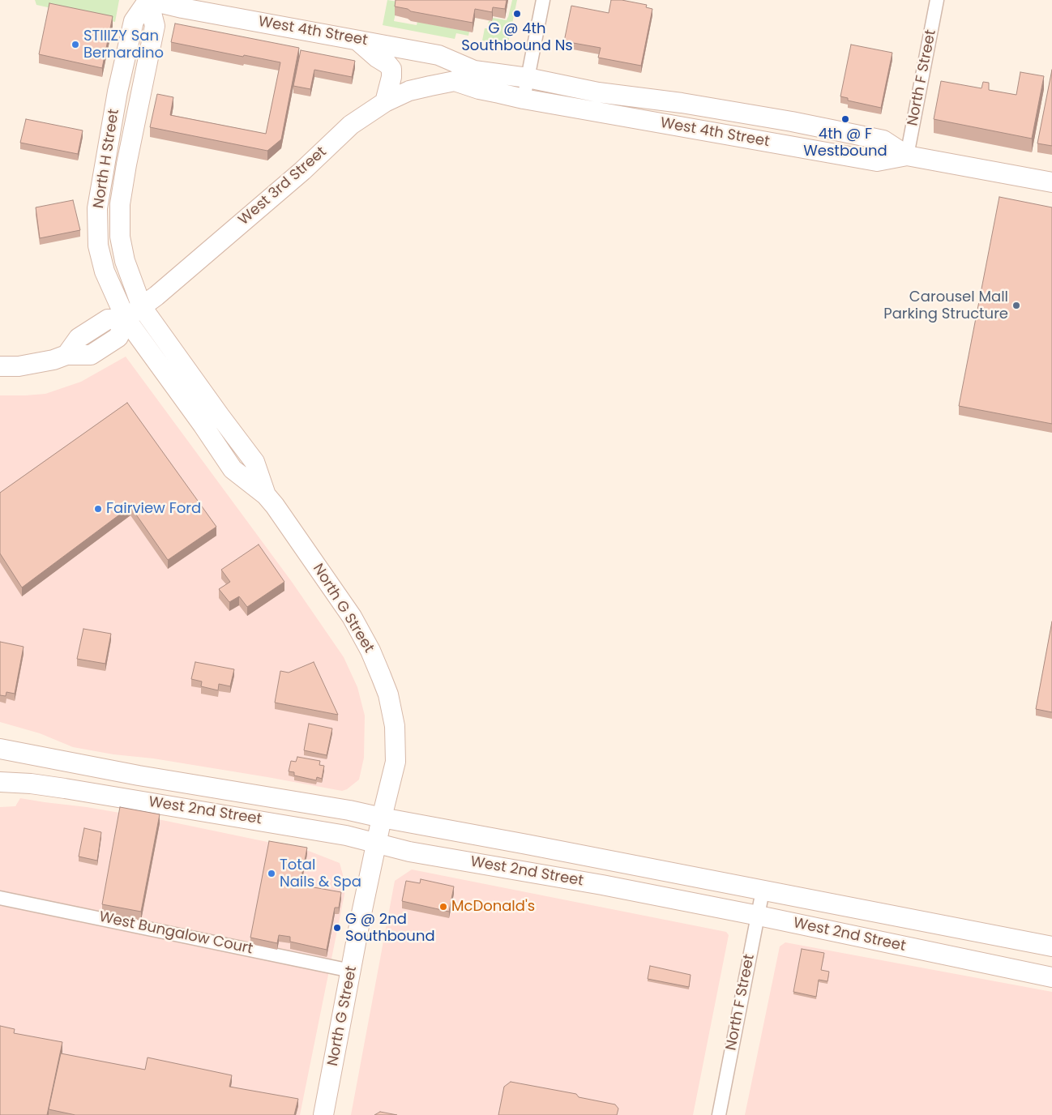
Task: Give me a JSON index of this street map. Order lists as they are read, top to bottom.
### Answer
{
  "streets": {
    "main road": [
      "West 4th Street",
      "North H Street",
      "West 3rd Street",
      "North G Street",
      "West 2nd Street"
    ],
    "street": ["North F Street", "West Bungalow Court"]
  },
  "crossings": [
    ["West 4th Street", "North F Street"],
    ["West 4th Street", "North H Street"],
    ["West 4th Street", "West 3rd Street"],
    ["North F Street", "West 2nd Street"],
    ["North H Street", "West 3rd Street"],
    ["North H Street", "North G Street"],
    ["West 3rd Street", "North G Street"],
    ["North G Street", "West 2nd Street"],
    ["North G Street", "West Bungalow Court"]
  ],
  "places": [
    "G @ 4th Southbound Ns",
    "STIIIZY San Bernardino",
    "4th @ F Westbound",
    "Carousel Mall Parking Structure",
    "Fairview Ford",
    "Total Nails & Spa",
    "McDonald's",
    "G @ 2nd Southbound"
  ]
}
